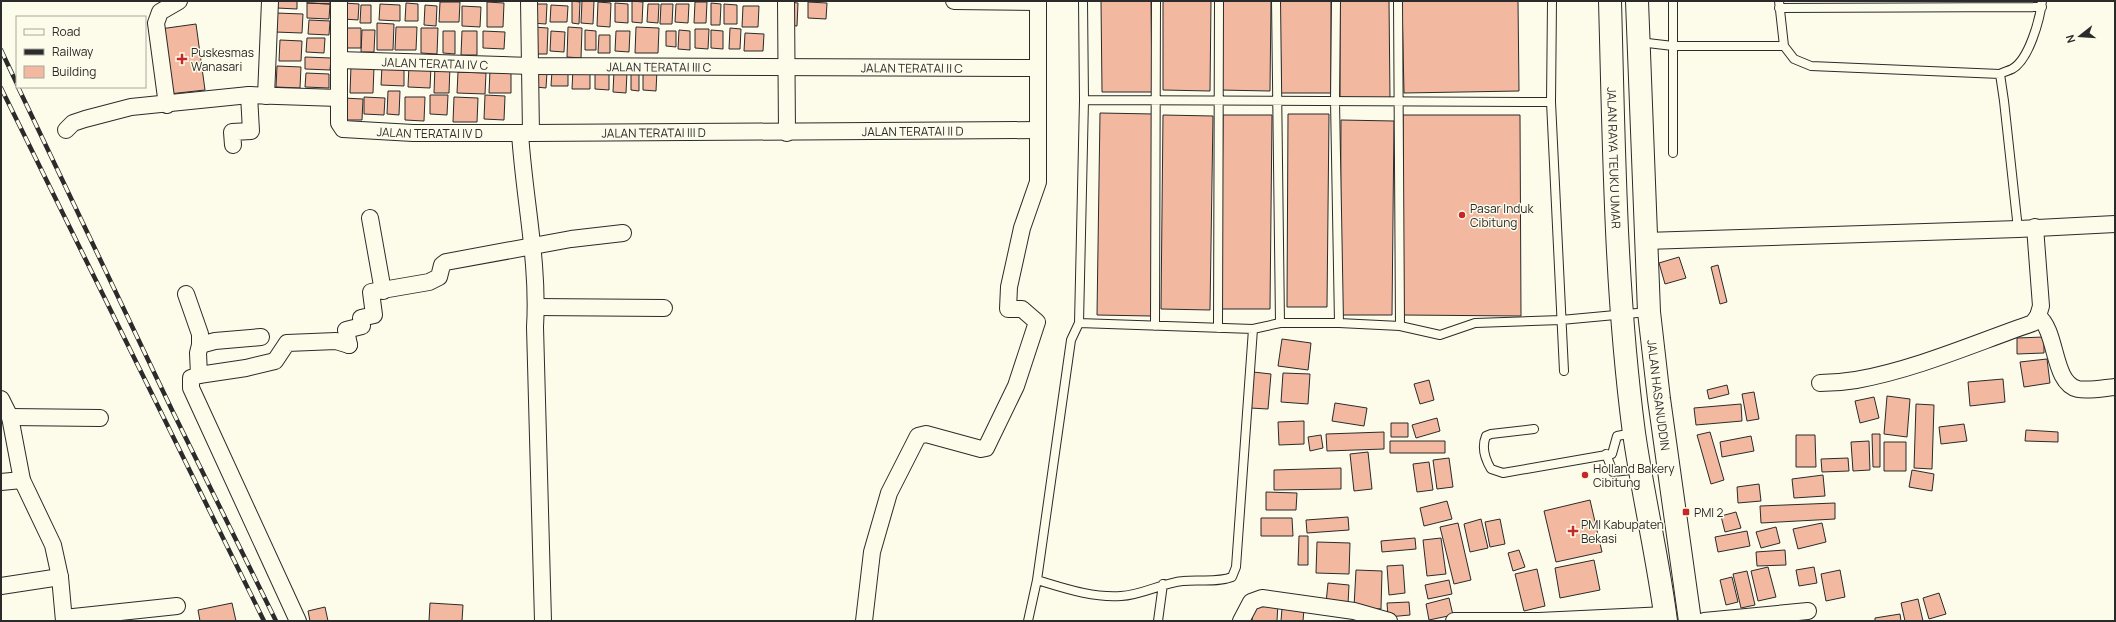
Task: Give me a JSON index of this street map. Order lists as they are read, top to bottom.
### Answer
{
  "streets": {
    "highway": ["JALAN RAYA TEUKU UMAR", "JALAN HASANUDDIN"],
    "street": [
      "JALAN TERATAI IV C",
      "JALAN TERATAI III C",
      "JALAN TERATAI II C",
      "JALAN TERATAI II D",
      "JALAN TERATAI IV D",
      "JALAN TERATAI III D"
    ]
  },
  "crossings": [
    ["JALAN TERATAI IV C", "JALAN TERATAI III C"],
    ["JALAN TERATAI III C", "JALAN TERATAI II C"],
    ["JALAN TERATAI II D", "JALAN TERATAI III D"],
    ["JALAN TERATAI IV D", "JALAN TERATAI III D"]
  ],
  "places": {
    "health": ["Puskesmas Wanasari", "PMI Kabupaten Bekasi"],
    "other": ["Pasar Induk Cibitung", "Holland Bakery Cibitung"],
    "transit": ["PMI 2"]
  },
  "legend": ["Road", "Railway", "Building"],
  "north": "left"
}
